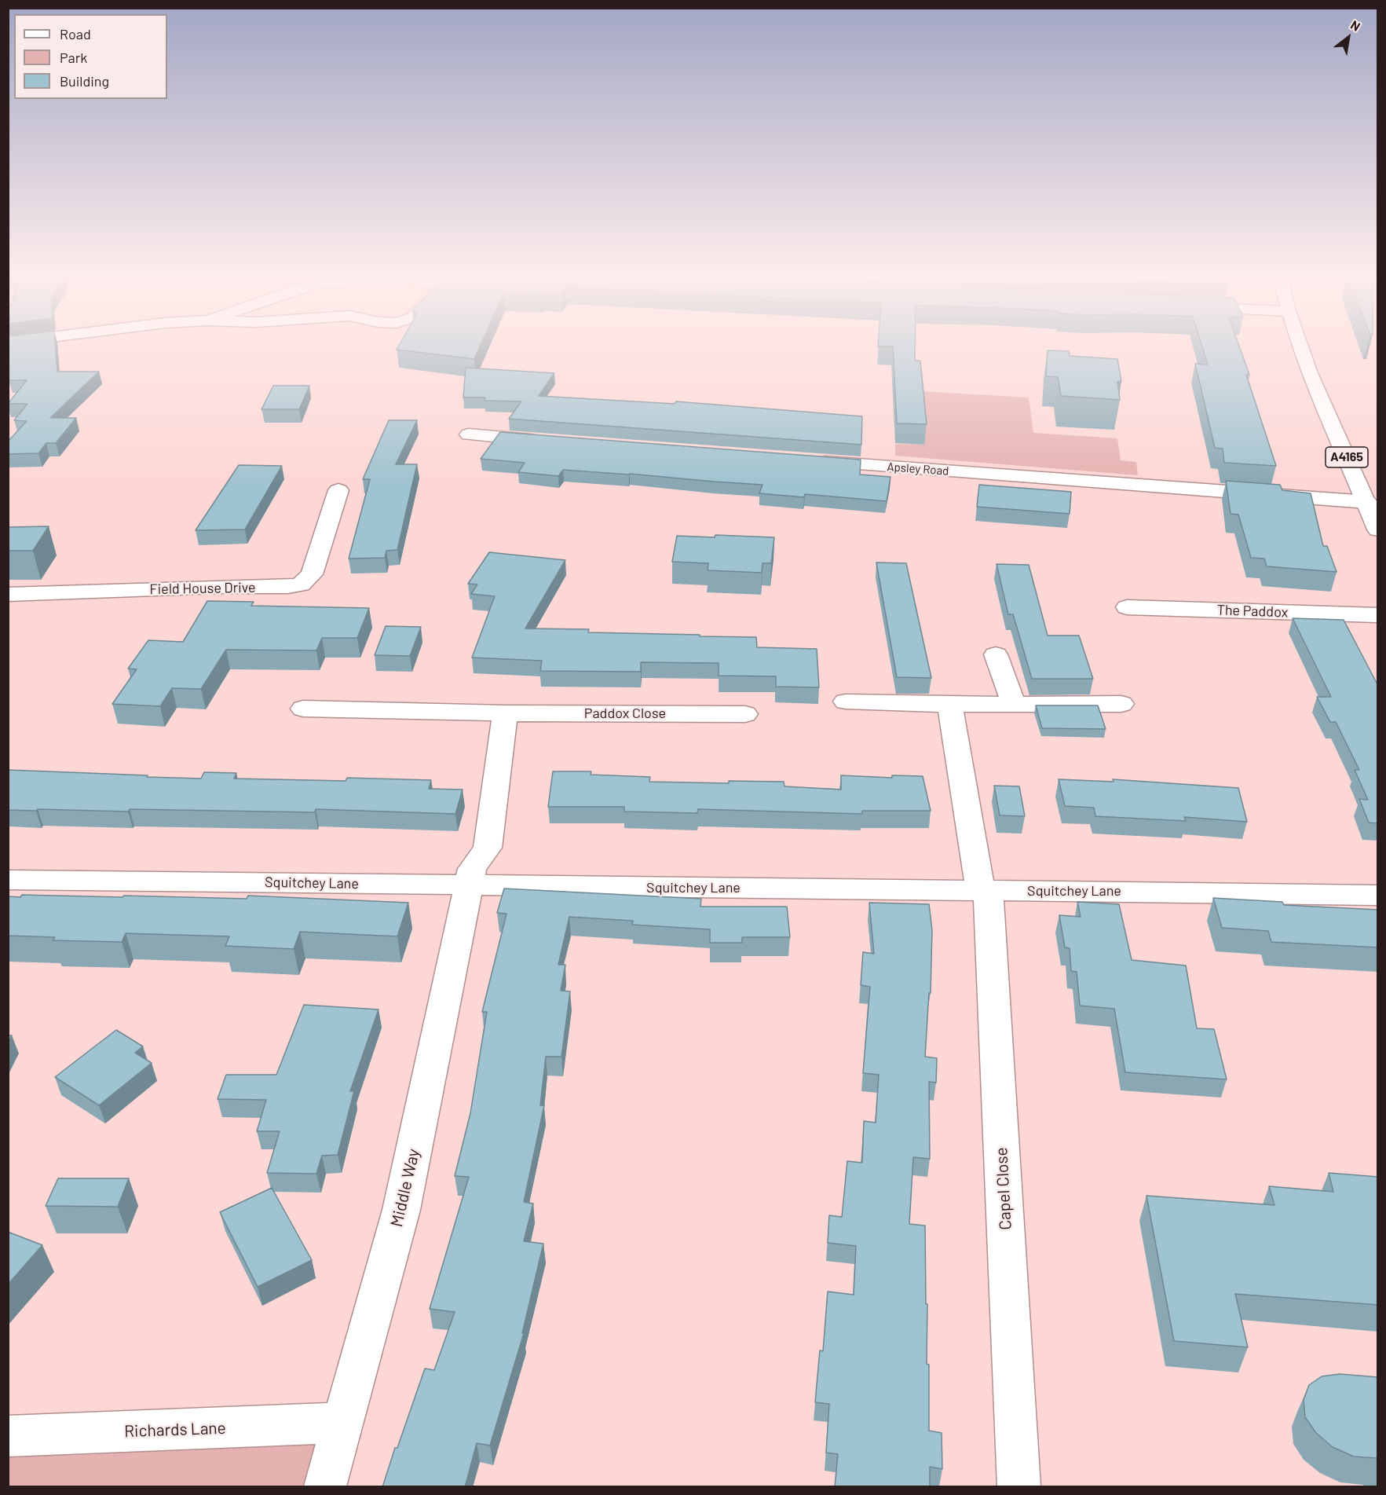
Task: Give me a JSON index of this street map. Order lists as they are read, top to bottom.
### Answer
{
  "streets": {
    "street": [
      "A4165",
      "Apsley Road",
      "Field House Drive",
      "The Paddox",
      "Paddox Close",
      "Squitchey Lane",
      "Middle Way",
      "Capel Close",
      "Richards Lane"
    ]
  },
  "crossings": [
    ["A4165", "Apsley Road"],
    ["Squitchey Lane", "Middle Way"],
    ["Squitchey Lane", "Capel Close"],
    ["Middle Way", "Richards Lane"]
  ],
  "legend": ["Road", "Park", "Building"],
  "north": "top right"
}
